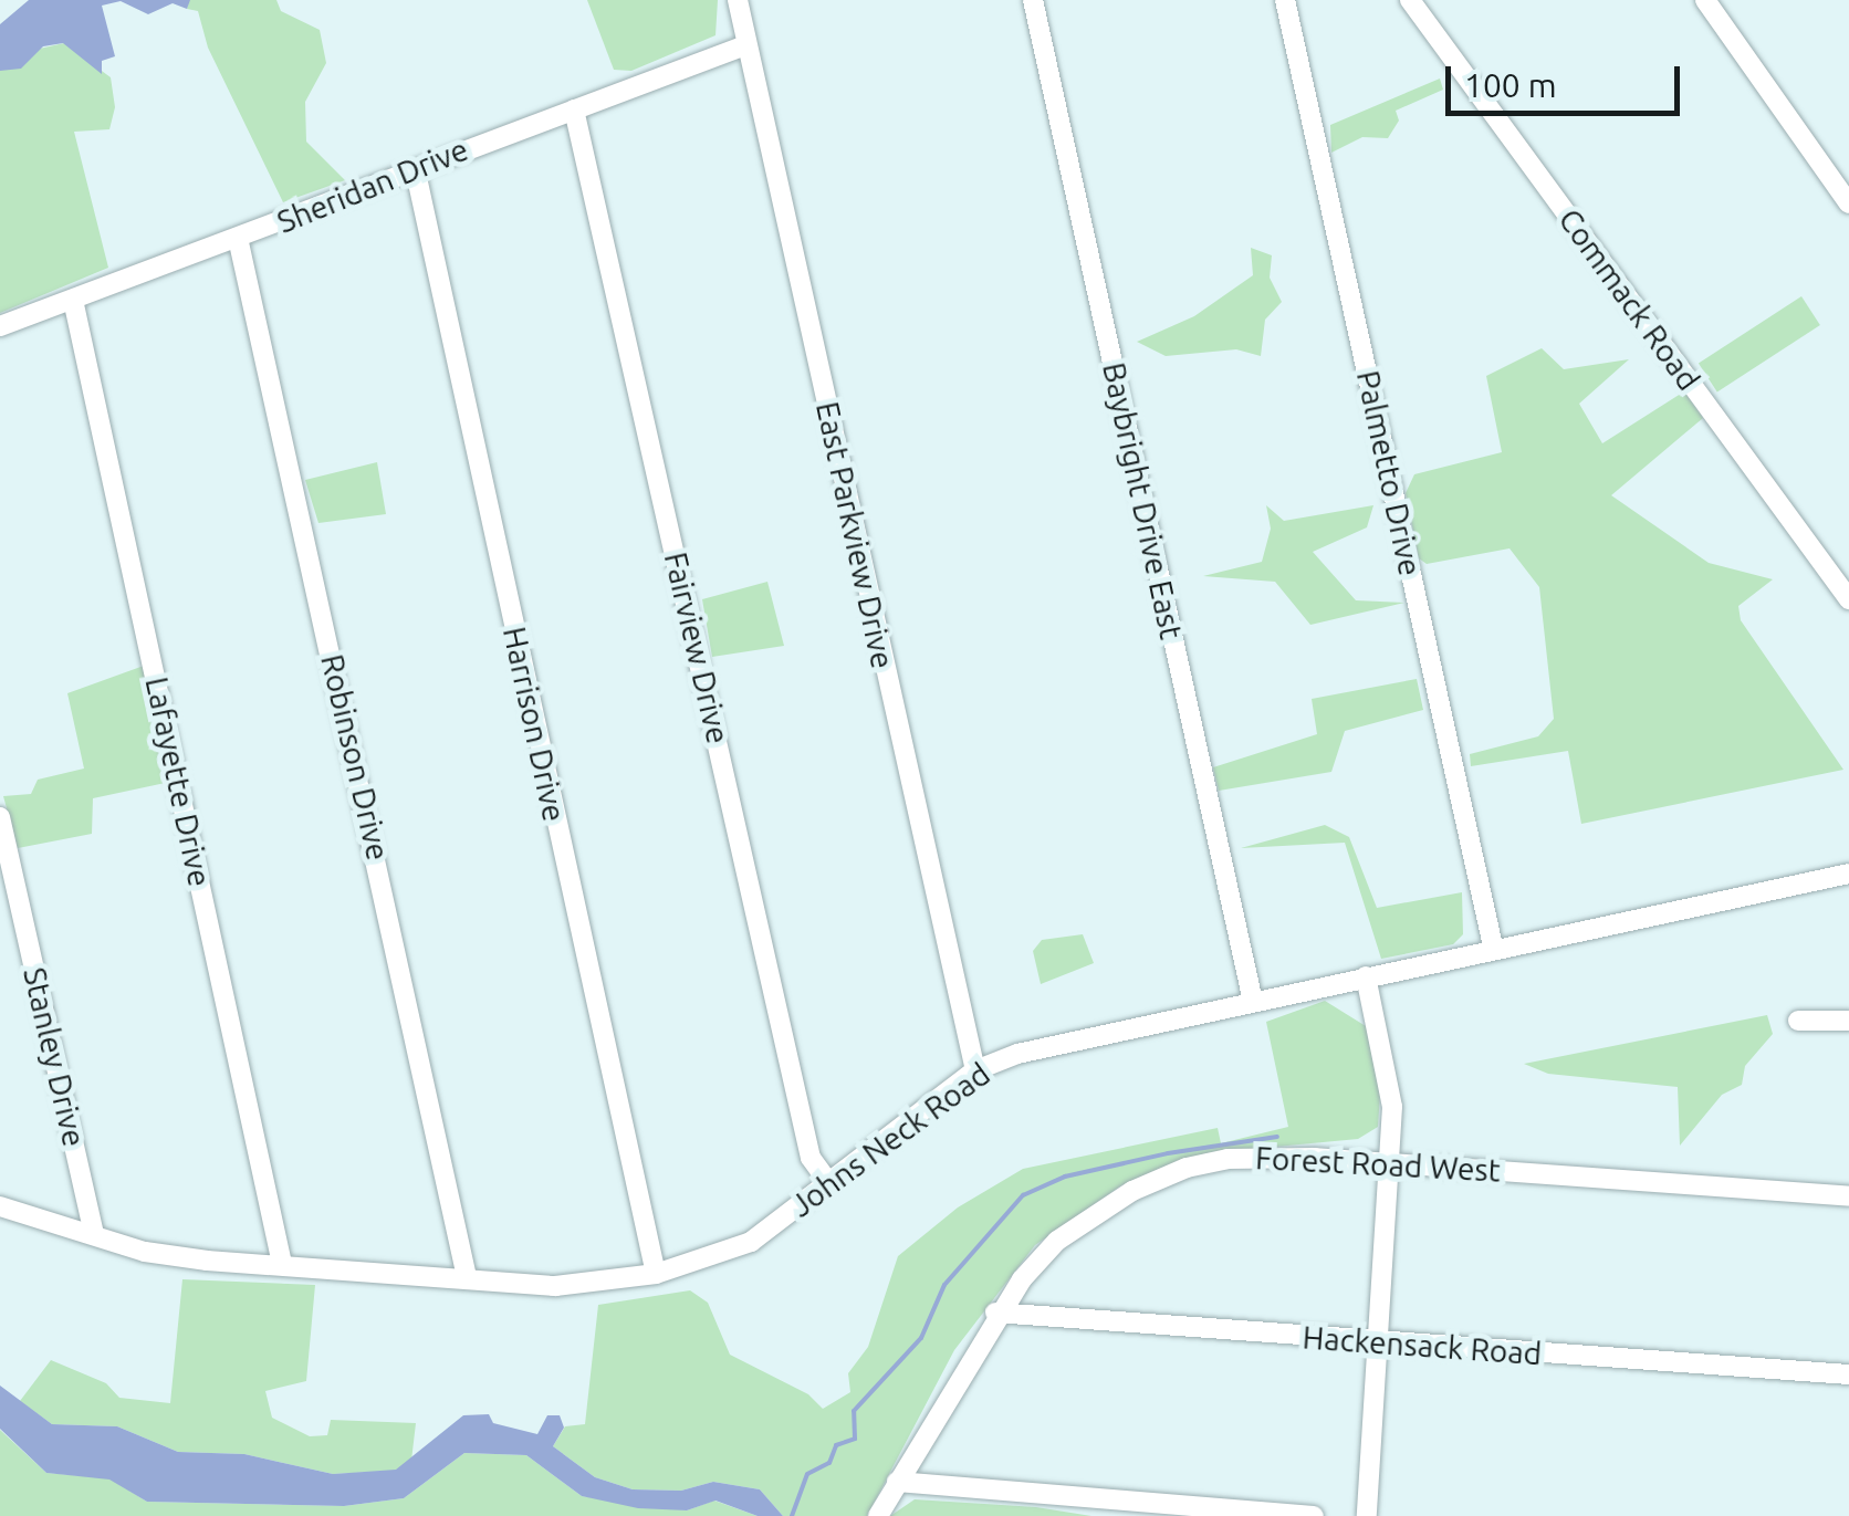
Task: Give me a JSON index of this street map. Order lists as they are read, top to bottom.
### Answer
{
  "streets": {
    "street": [
      "Sheridan Drive",
      "Commack Road",
      "Palmetto Drive",
      "Baybright Drive East",
      "East Parkview Drive",
      "Fairview Drive",
      "Harrison Drive",
      "Robinson Drive",
      "Lafayette Drive",
      "Stanley Drive",
      "Johns Neck Road",
      "Forest Road West",
      "Hackensack Road"
    ]
  },
  "crossings": [
    ["Sheridan Drive", "East Parkview Drive"],
    ["Sheridan Drive", "Fairview Drive"],
    ["Sheridan Drive", "Harrison Drive"],
    ["Sheridan Drive", "Robinson Drive"],
    ["Sheridan Drive", "Lafayette Drive"],
    ["Palmetto Drive", "Johns Neck Road"],
    ["Baybright Drive East", "Johns Neck Road"],
    ["East Parkview Drive", "Johns Neck Road"],
    ["Fairview Drive", "Johns Neck Road"],
    ["Harrison Drive", "Johns Neck Road"],
    ["Robinson Drive", "Johns Neck Road"],
    ["Lafayette Drive", "Johns Neck Road"],
    ["Stanley Drive", "Johns Neck Road"],
    ["Forest Road West", "Hackensack Road"]
  ],
  "scale_bar": "100 m"
}
